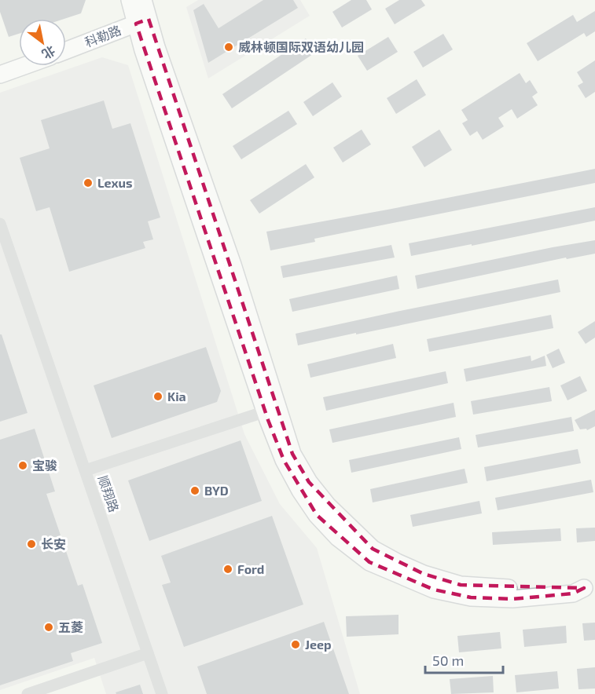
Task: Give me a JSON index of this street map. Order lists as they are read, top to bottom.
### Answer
{
  "streets": {
    "street": ["科勒路", "顺翔路"]
  },
  "places": [
    "威林顿国际双语幼儿园",
    "Lexus",
    "Kia",
    "宝骏",
    "BYD",
    "长安",
    "Ford",
    "五菱",
    "Jeep"
  ],
  "scale_bar": "50 m",
  "north": "bottom right"
}
